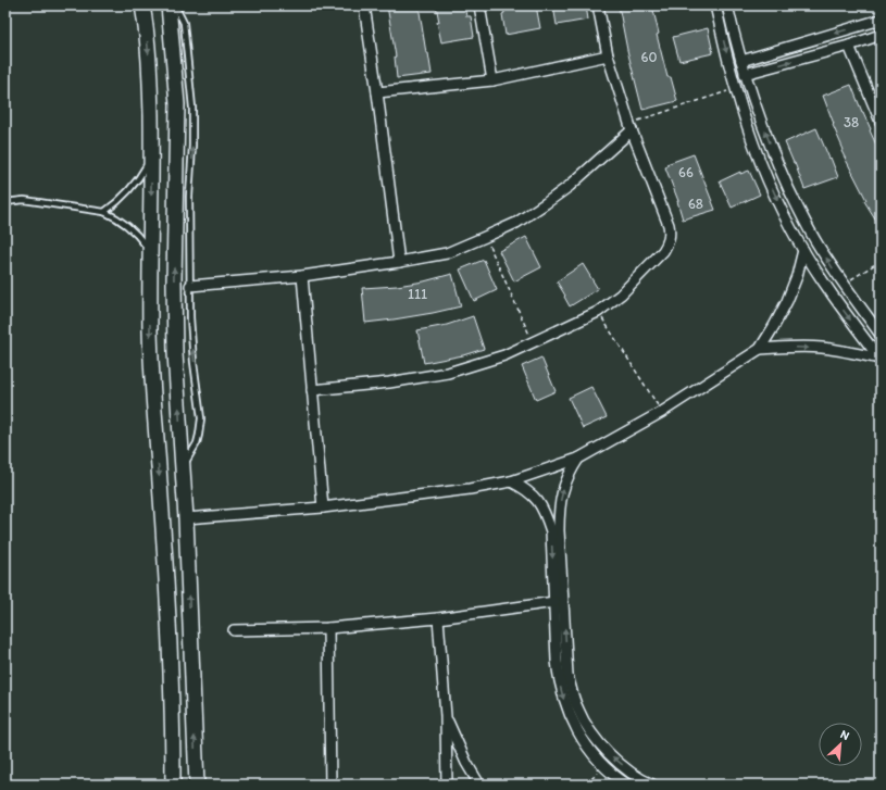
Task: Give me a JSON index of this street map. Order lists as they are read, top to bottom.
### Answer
{
  "house_numbers": [
    "60",
    "38",
    "66",
    "68",
    "111"
  ],
  "north": "top right"
}
